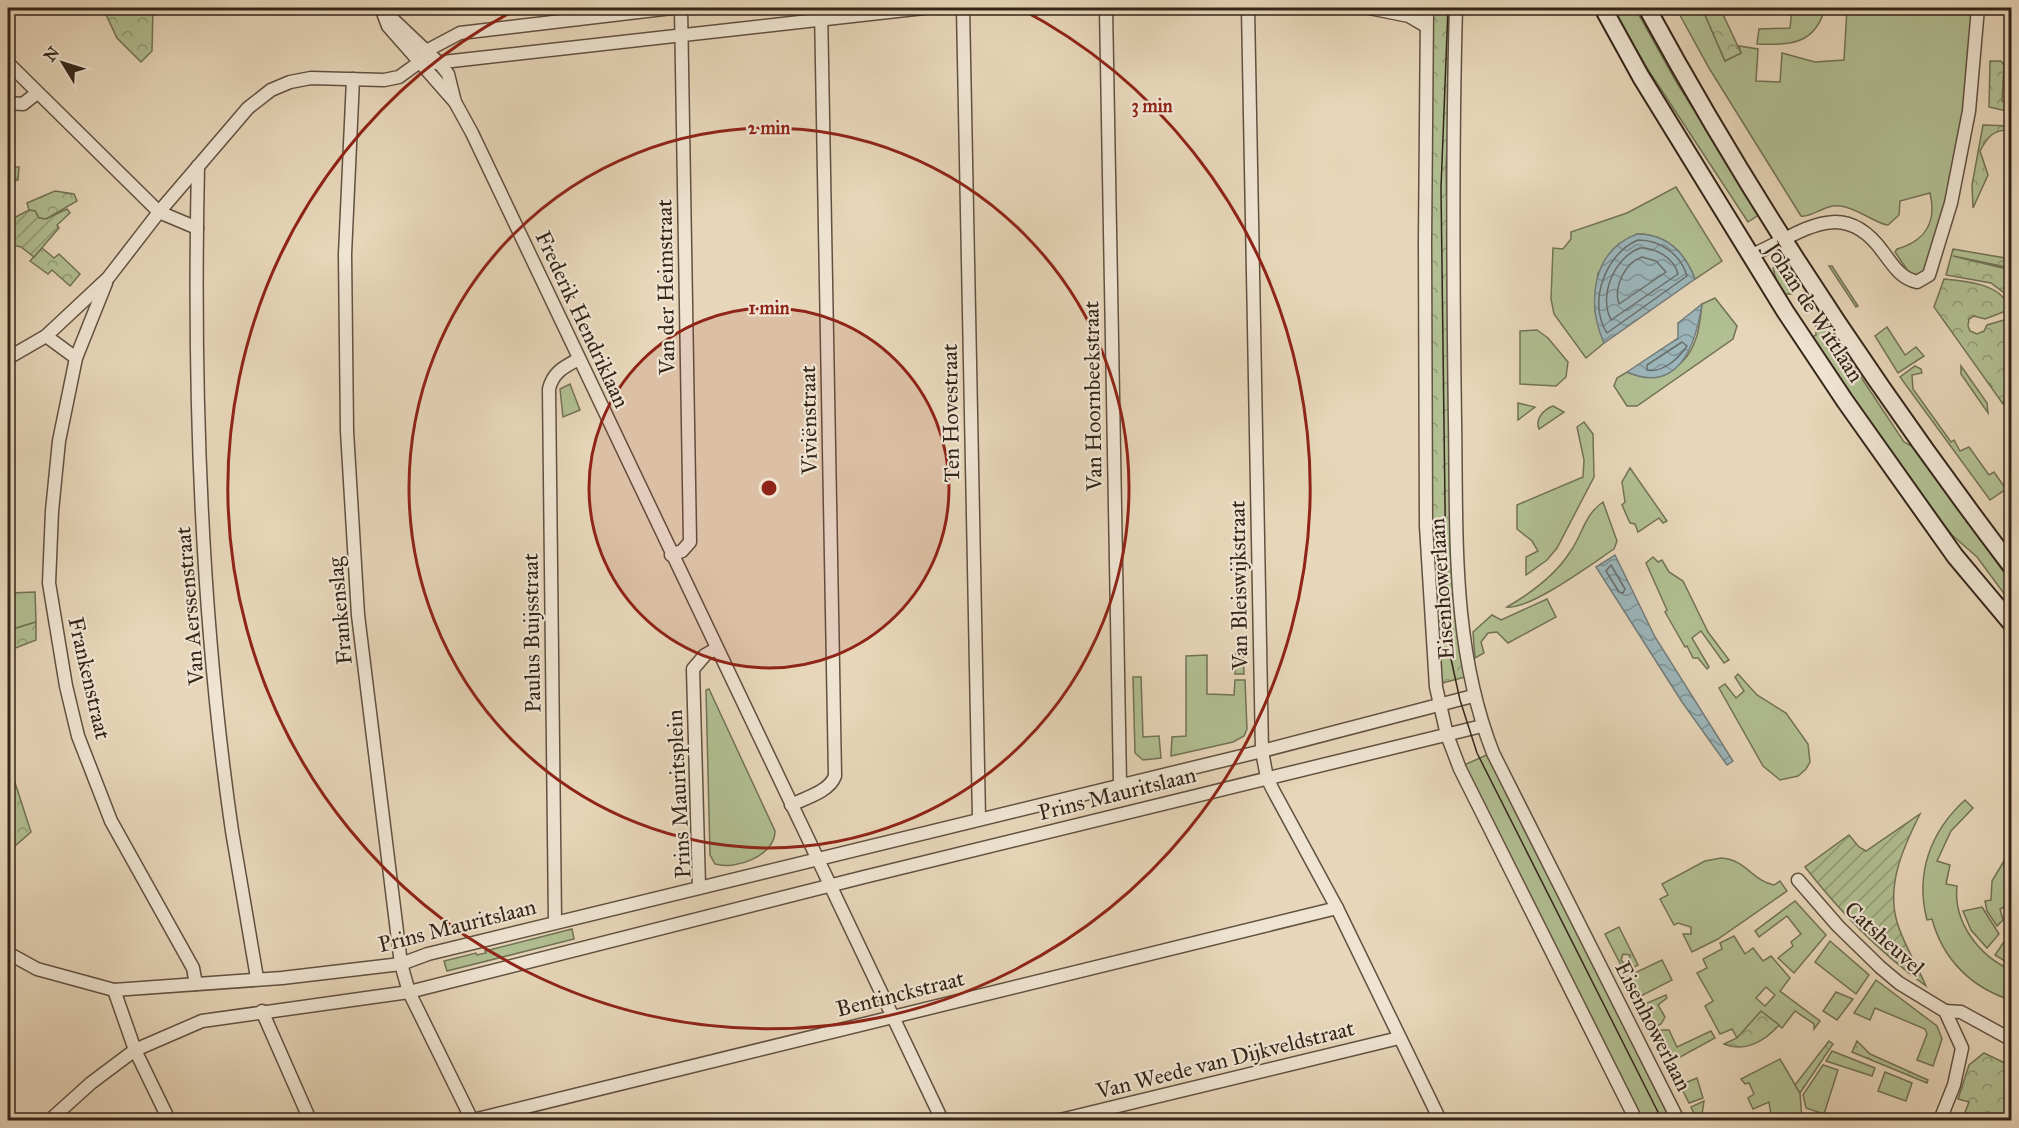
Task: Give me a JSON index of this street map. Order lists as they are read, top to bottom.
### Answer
{
  "streets": {
    "main road": ["Johan de Wittlaan"],
    "street": [
      "Van der Heimstraat",
      "Frederik Hendriklaan",
      "Van Hoornbeekstraat",
      "Ten Hovestraat",
      "Viviënstraat",
      "Van Bleiswijkstraat",
      "Eisenhowerlaan",
      "Van Aerssenstraat",
      "Frankenslag",
      "Paulus Buijsstraat",
      "Frankenstraat",
      "Prins Mauritslaan",
      "Prins Mauritsplein",
      "Catsheuvel",
      "Bentinckstraat",
      "Van Weede van Dijkveldstraat"
    ]
  },
  "crossings": [
    ["Van der Heimstraat", "Frederik Hendriklaan"],
    ["Frederik Hendriklaan", "Paulus Buijsstraat"],
    ["Van Hoornbeekstraat", "Prins Mauritslaan"],
    ["Ten Hovestraat", "Prins Mauritslaan"],
    ["Van Bleiswijkstraat", "Prins Mauritslaan"],
    ["Van Bleiswijkstraat", "Bentinckstraat"],
    ["Van Bleiswijkstraat", "Van Weede van Dijkveldstraat"],
    ["Eisenhowerlaan", "Prins Mauritslaan"],
    ["Van Aerssenstraat", "Prins Mauritslaan"],
    ["Frankenslag", "Prins Mauritslaan"],
    ["Frankenslag", "Bentinckstraat"],
    ["Paulus Buijsstraat", "Prins Mauritslaan"],
    ["Frankenstraat", "Prins Mauritslaan"],
    ["Prins Mauritslaan", "Prins Mauritsplein"]
  ],
  "north": "top left",
  "rings": ["3 min", "2 min", "1 min"]
}
